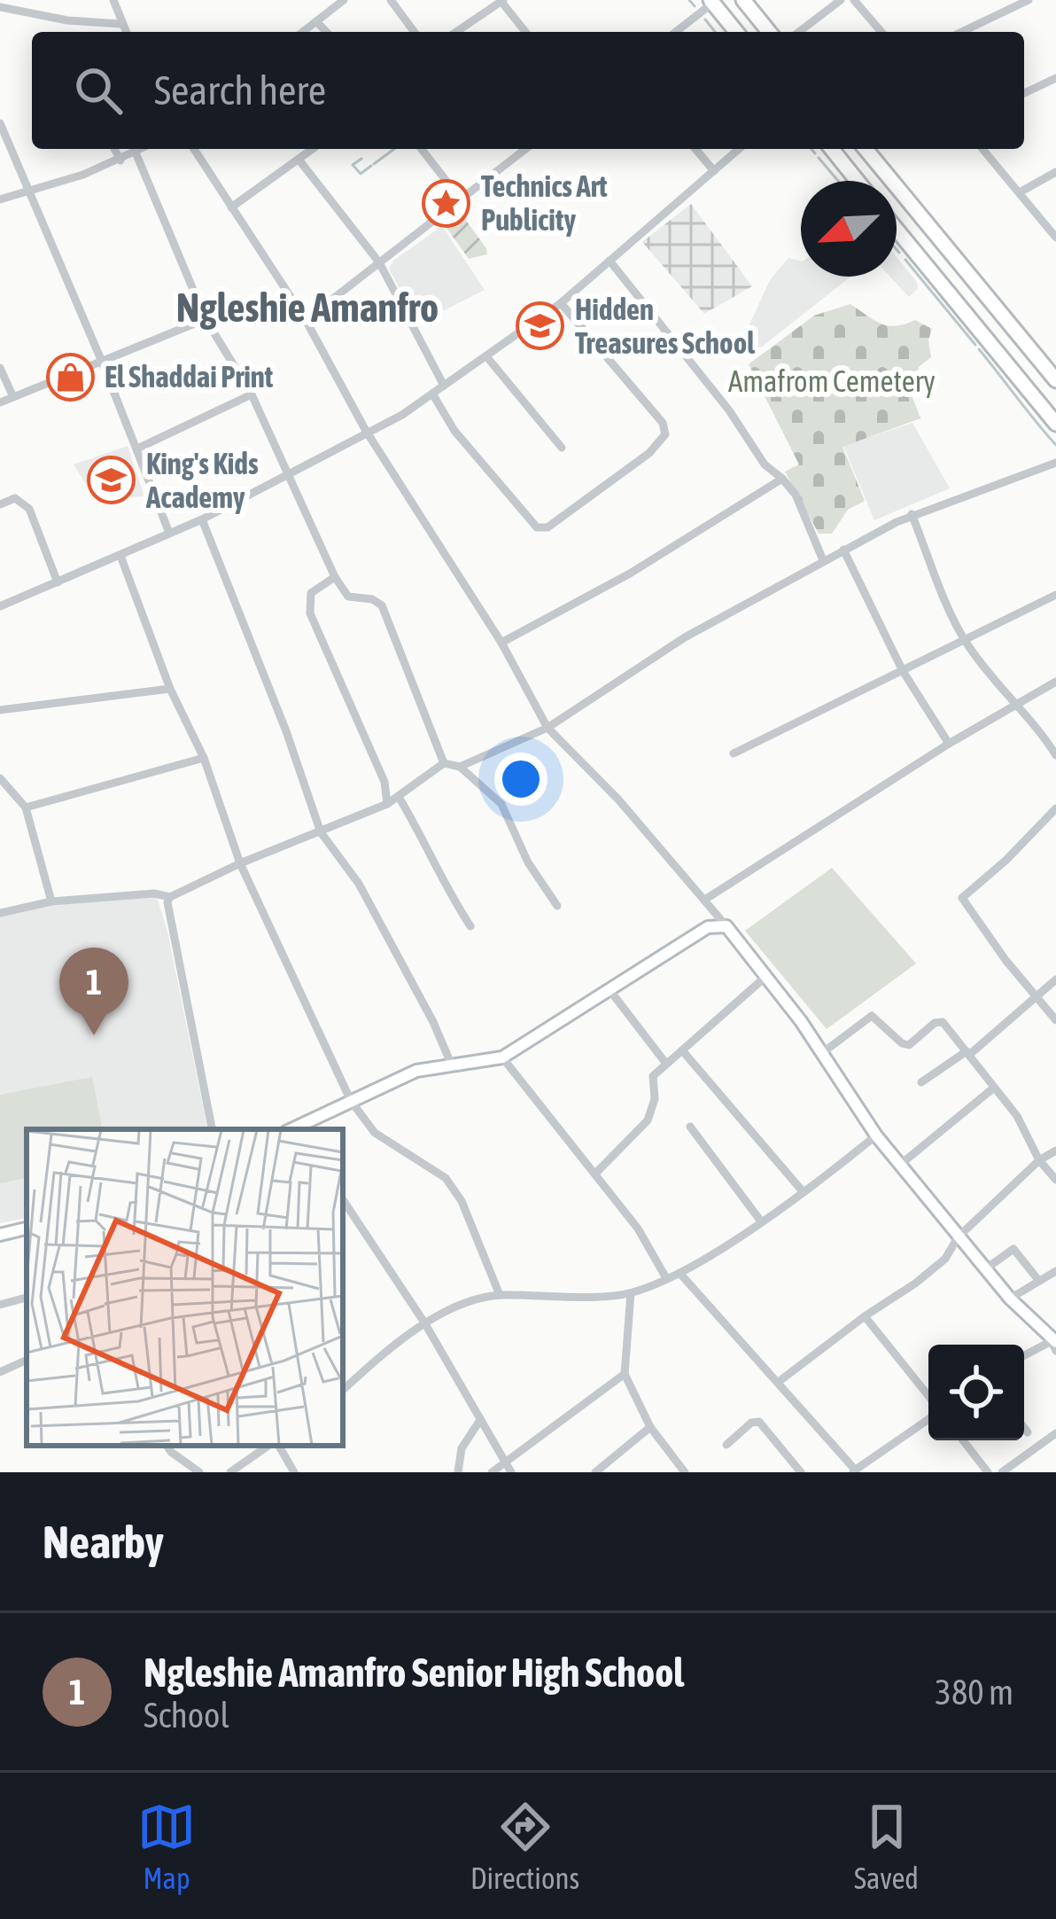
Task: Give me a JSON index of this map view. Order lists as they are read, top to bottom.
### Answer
{
  "districts": ["Ngleshie Amanfro"],
  "parks": ["Amafrom Cemetery"],
  "places": {
    "place": ["Technics Art Publicity"],
    "school or university": ["Hidden Treasures School", "King's Kids Academy"],
    "shop": ["El Shaddai Print"]
  },
  "north": "bottom left",
  "page": {
    "search": "Search here",
    "pins": "1",
    "heading": "Nearby",
    "list": [
      {
        "mark": "1",
        "name": "Ngleshie Amanfro Senior High School",
        "note": "School",
        "value": "380 m"
      }
    ],
    "nav": ["Map", "Directions", "Saved"]
  }
}
